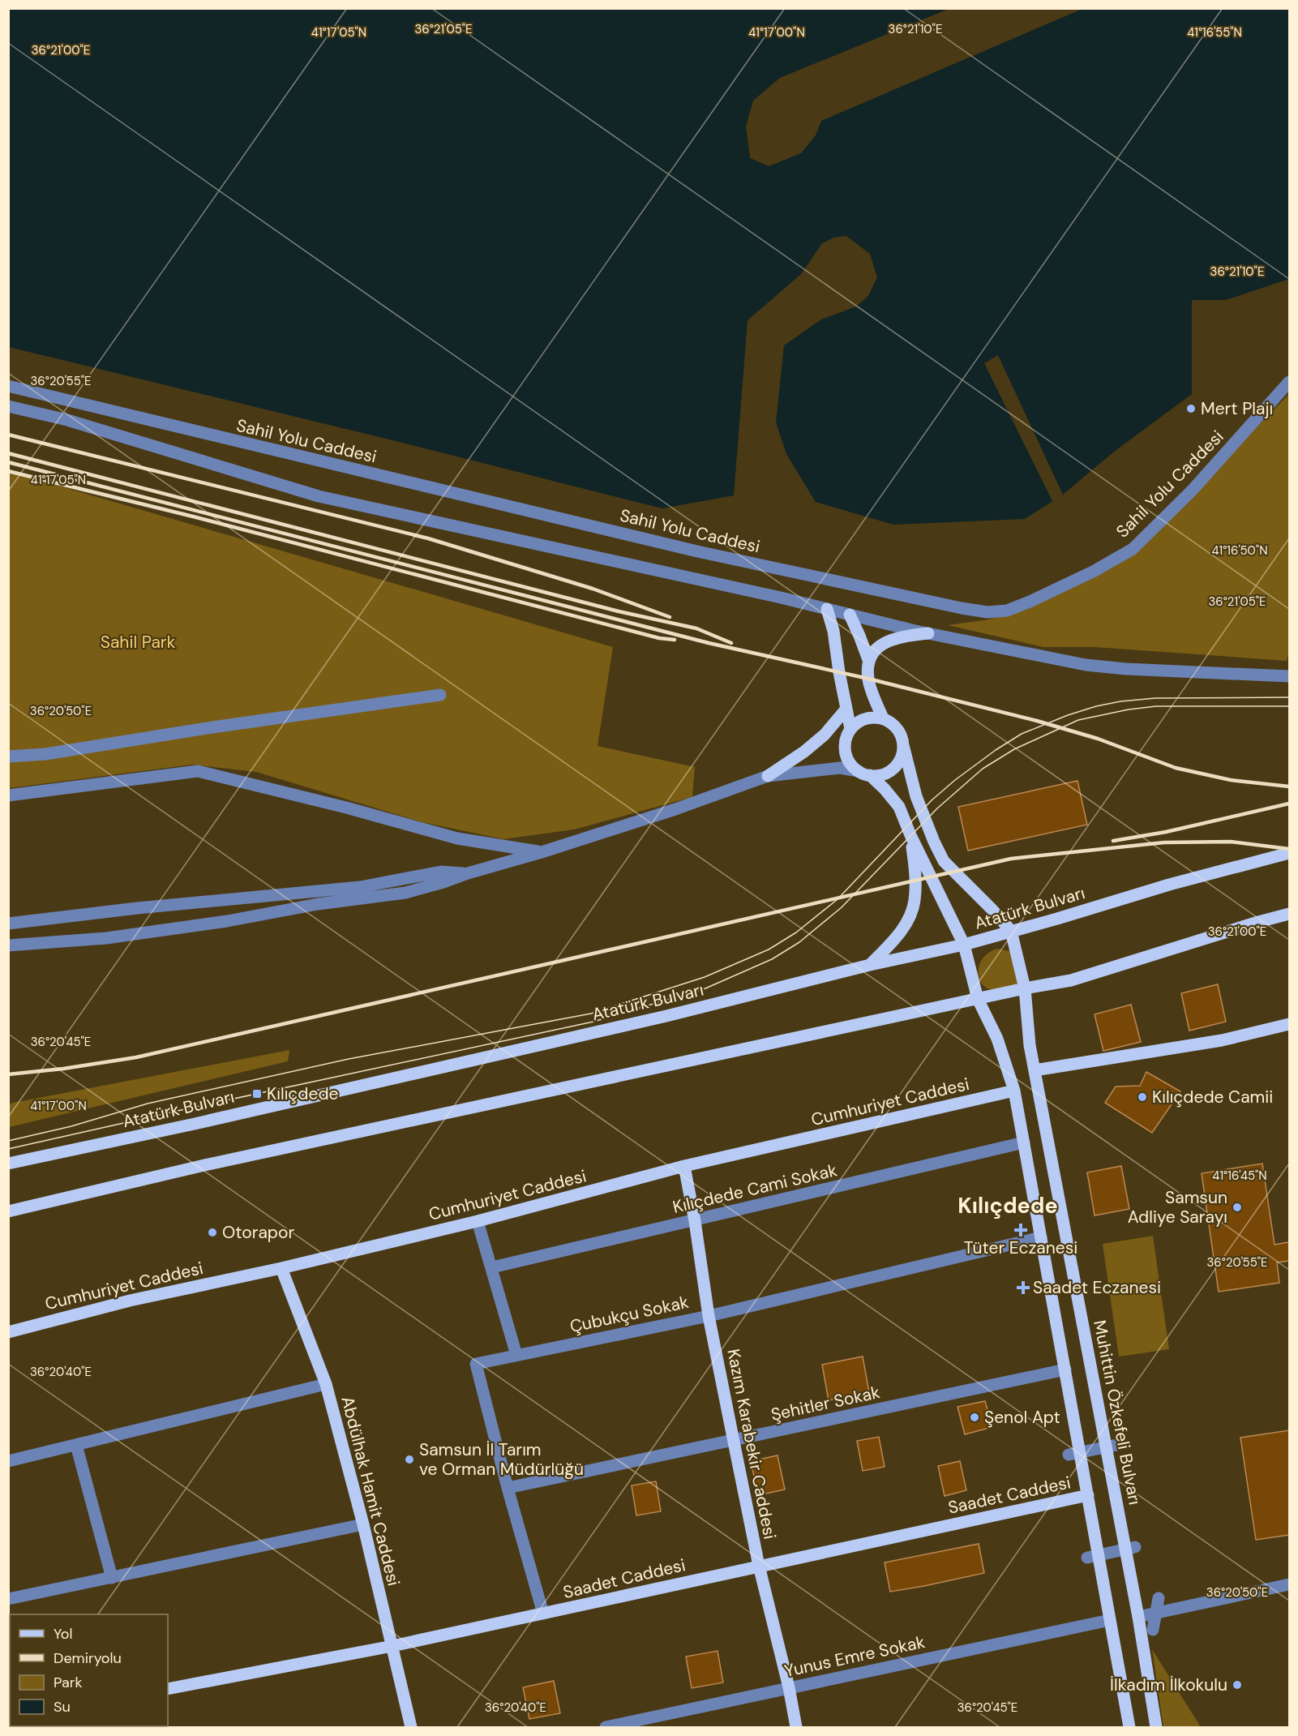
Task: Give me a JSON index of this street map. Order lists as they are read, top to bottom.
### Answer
{
  "streets": {
    "main road": [
      "Atatürk Bulvarı",
      "Cumhuriyet Caddesi",
      "Muhittin Özkefeli Bulvarı",
      "Kazım Karabekir Caddesi",
      "Abdülhak Hamit Caddesi",
      "Saadet Caddesi"
    ],
    "street": [
      "Sahil Yolu Caddesi",
      "Kılıçdede Cami Sokak",
      "Çubukçu Sokak",
      "Şehitler Sokak",
      "Yunus Emre Sokak"
    ]
  },
  "crossings": [
    ["Atatürk Bulvarı", "Muhittin Özkefeli Bulvarı"],
    ["Cumhuriyet Caddesi", "Kazım Karabekir Caddesi"],
    ["Cumhuriyet Caddesi", "Abdülhak Hamit Caddesi"],
    ["Kılıçdede Cami Sokak", "Kazım Karabekir Caddesi"],
    ["Çubukçu Sokak", "Şehitler Sokak"],
    ["Çubukçu Sokak", "Kazım Karabekir Caddesi"],
    ["Çubukçu Sokak", "Saadet Caddesi"],
    ["Şehitler Sokak", "Kazım Karabekir Caddesi"],
    ["Kazım Karabekir Caddesi", "Saadet Caddesi"],
    ["Kazım Karabekir Caddesi", "Yunus Emre Sokak"],
    ["Abdülhak Hamit Caddesi", "Saadet Caddesi"]
  ],
  "districts": ["Kılıçdede"],
  "parks": ["Sahil Park"],
  "places": {
    "other": [
      "Mert Plajı",
      "Kılıçdede Camii",
      "Samsun Adliye Sarayı",
      "Otorapor",
      "Şenol Apt",
      "Samsun İl Tarım ve Orman Müdürlüğü",
      "İlkadım İlkokulu"
    ],
    "transit": ["Kılıçdede"],
    "health": ["Tüter Eczanesi", "Saadet Eczanesi"]
  },
  "legend": [
    "Yol",
    "Demiryolu",
    "Park",
    "Su"
  ],
  "coordinates": [
    "36°21'05\"E",
    "36°21'10\"E",
    "41°17'05\"N",
    "41°17'00\"N",
    "41°16'55\"N",
    "36°21'00\"E",
    "36°20'55\"E",
    "41°16'50\"N",
    "36°20'50\"E",
    "36°20'45\"E",
    "41°16'45\"N",
    "36°20'40\"E"
  ]
}
